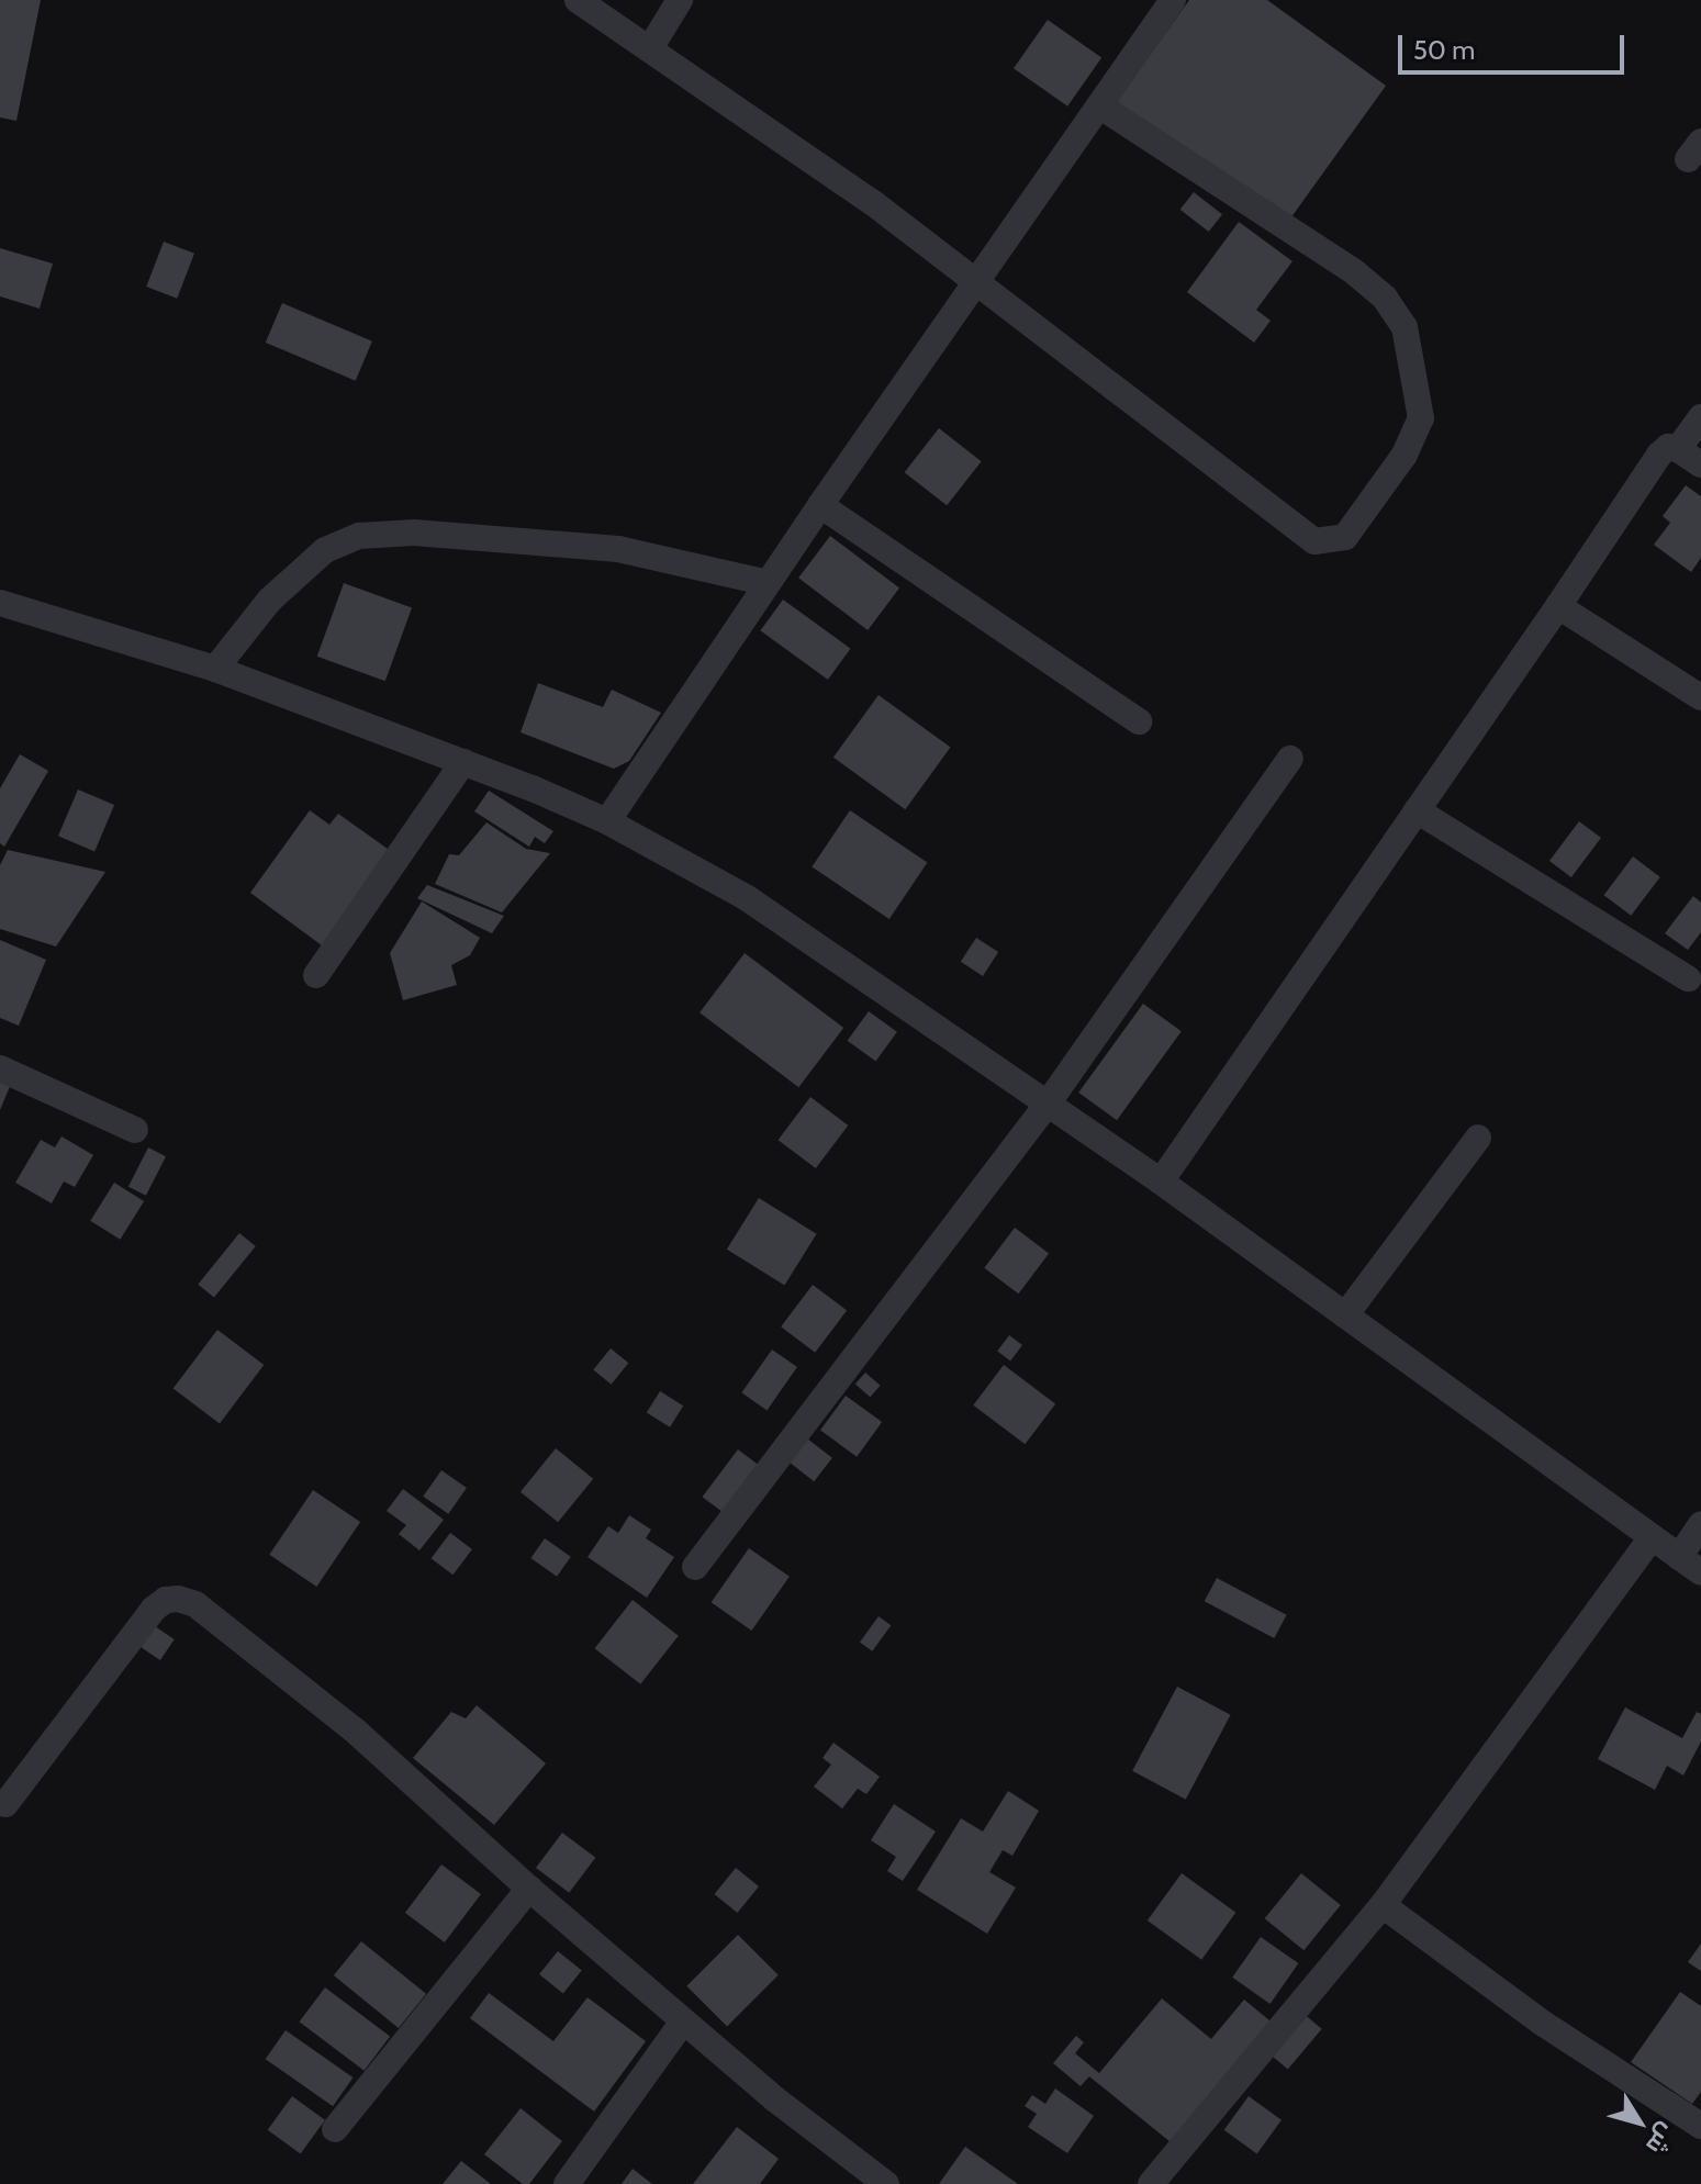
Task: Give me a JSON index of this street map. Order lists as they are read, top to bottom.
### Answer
{
  "scale_bar": "50 m",
  "north": "bottom right"
}
